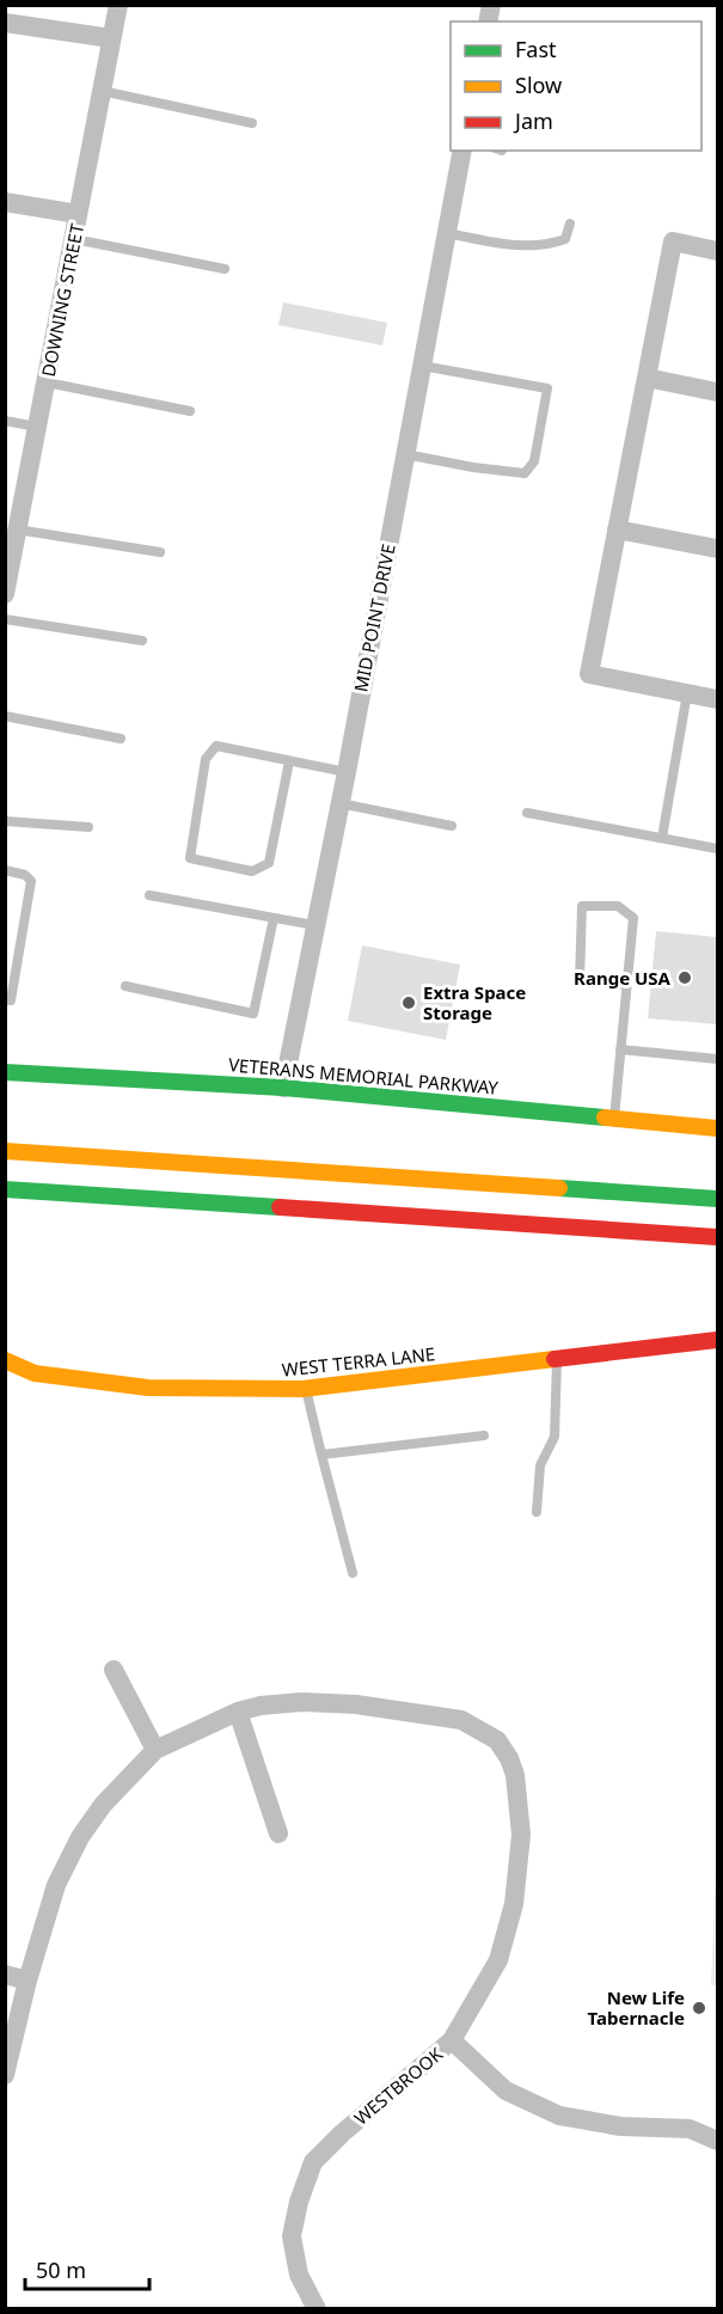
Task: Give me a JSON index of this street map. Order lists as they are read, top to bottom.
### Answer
{
  "streets": {
    "main road": ["VETERANS MEMORIAL PARKWAY", "WEST TERRA LANE"],
    "street": ["DOWNING STREET", "MID POINT DRIVE", "WESTBROOK"]
  },
  "crossings": [
    ["MID POINT DRIVE", "VETERANS MEMORIAL PARKWAY"]
  ],
  "places": ["Range USA", "Extra Space Storage", "New Life Tabernacle"],
  "legend": ["Fast", "Slow", "Jam"],
  "scale_bar": "50 m"
}
